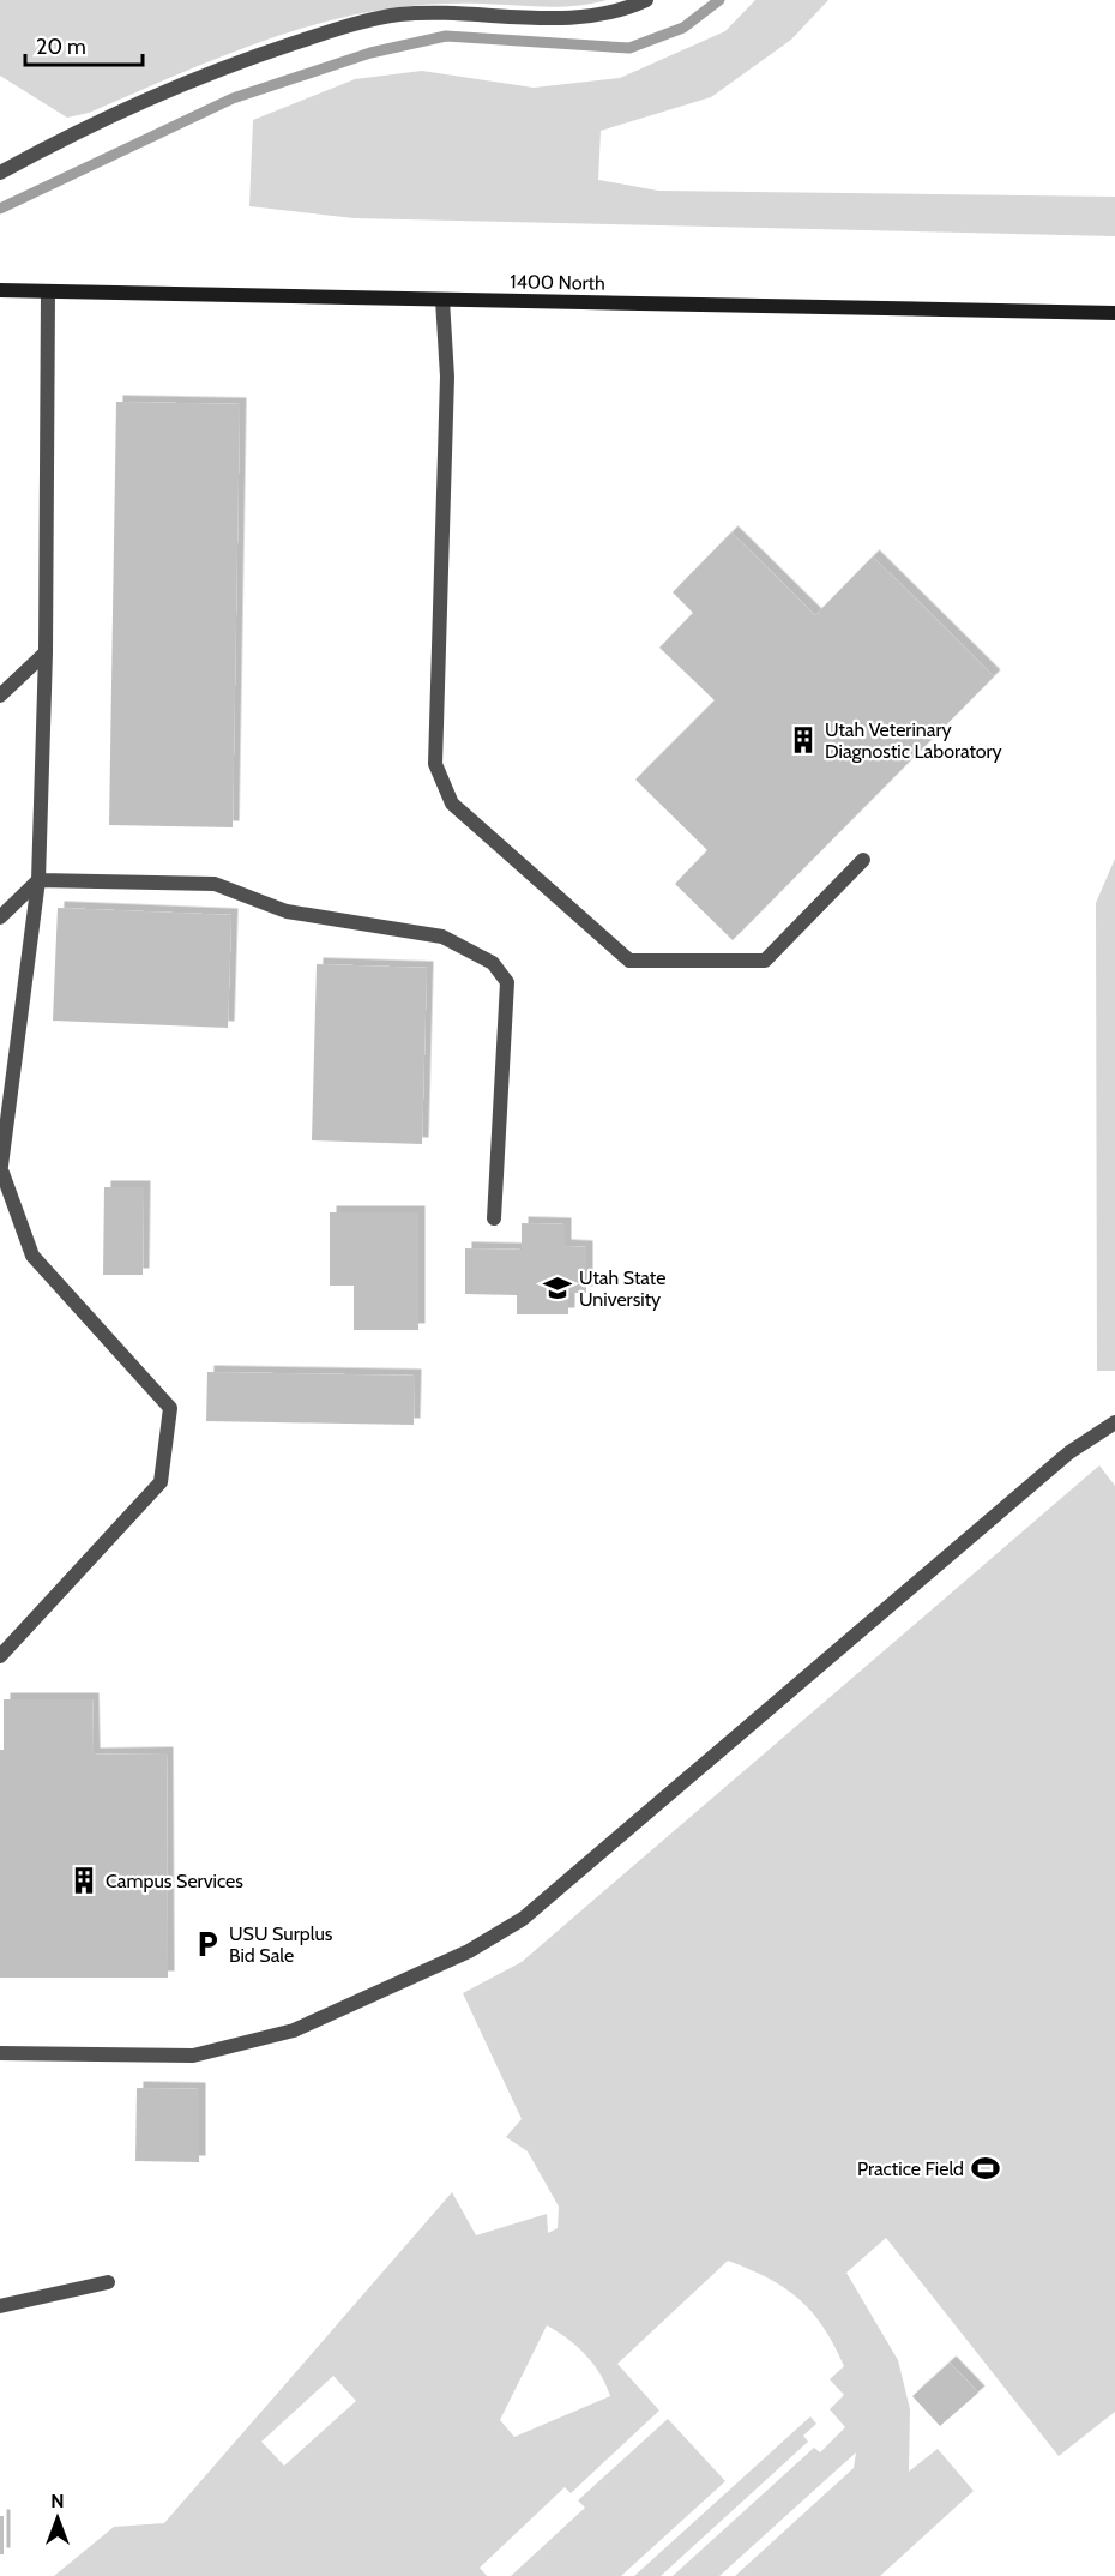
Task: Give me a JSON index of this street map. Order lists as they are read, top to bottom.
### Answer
{
  "streets": {
    "main road": ["1400 North"]
  },
  "places": {
    "building": ["Utah Veterinary Diagnostic Laboratory", "Campus Services"],
    "school or university": ["Utah State University"],
    "parking": ["USU Surplus Bid Sale"],
    "sports": ["Practice Field"]
  },
  "scale_bar": "20 m",
  "north": "top"
}
